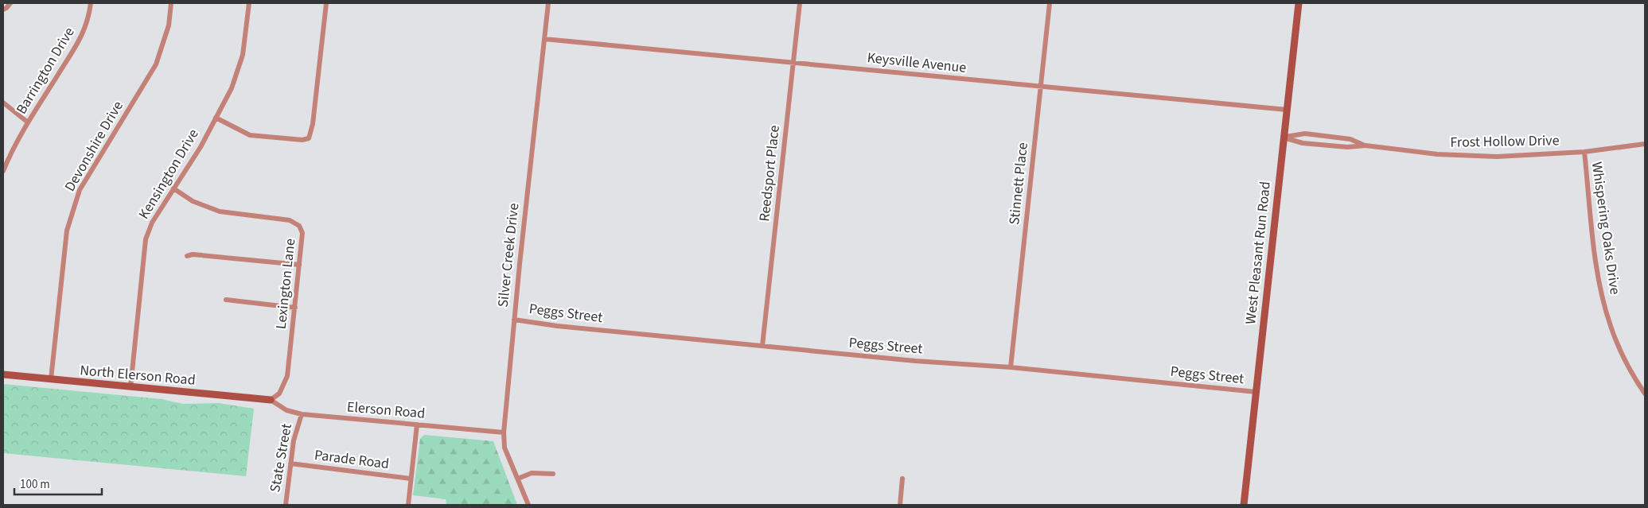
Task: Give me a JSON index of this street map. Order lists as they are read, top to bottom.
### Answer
{
  "streets": {
    "main road": ["West Pleasant Run Road", "North Elerson Road"],
    "street": [
      "Keysville Avenue",
      "Barrington Drive",
      "Frost Hollow Drive",
      "Devonshire Drive",
      "Reedsport Place",
      "Kensington Drive",
      "Stinnett Place",
      "Whispering Oaks Drive",
      "Silver Creek Drive",
      "Lexington Lane",
      "Peggs Street",
      "Elerson Road",
      "State Street",
      "Parade Road"
    ]
  },
  "crossings": [
    ["Keysville Avenue", "Reedsport Place"],
    ["Keysville Avenue", "Stinnett Place"],
    ["Keysville Avenue", "West Pleasant Run Road"],
    ["Keysville Avenue", "Silver Creek Drive"],
    ["Frost Hollow Drive", "Whispering Oaks Drive"],
    ["Frost Hollow Drive", "West Pleasant Run Road"],
    ["Devonshire Drive", "North Elerson Road"],
    ["Reedsport Place", "Peggs Street"],
    ["Kensington Drive", "Lexington Lane"],
    ["Kensington Drive", "North Elerson Road"],
    ["Stinnett Place", "Peggs Street"],
    ["West Pleasant Run Road", "Peggs Street"],
    ["Silver Creek Drive", "Peggs Street"],
    ["Silver Creek Drive", "Elerson Road"],
    ["Lexington Lane", "North Elerson Road"],
    ["Lexington Lane", "Elerson Road"],
    ["North Elerson Road", "Elerson Road"],
    ["Elerson Road", "State Street"],
    ["State Street", "Parade Road"]
  ],
  "scale_bar": "100 m"
}
